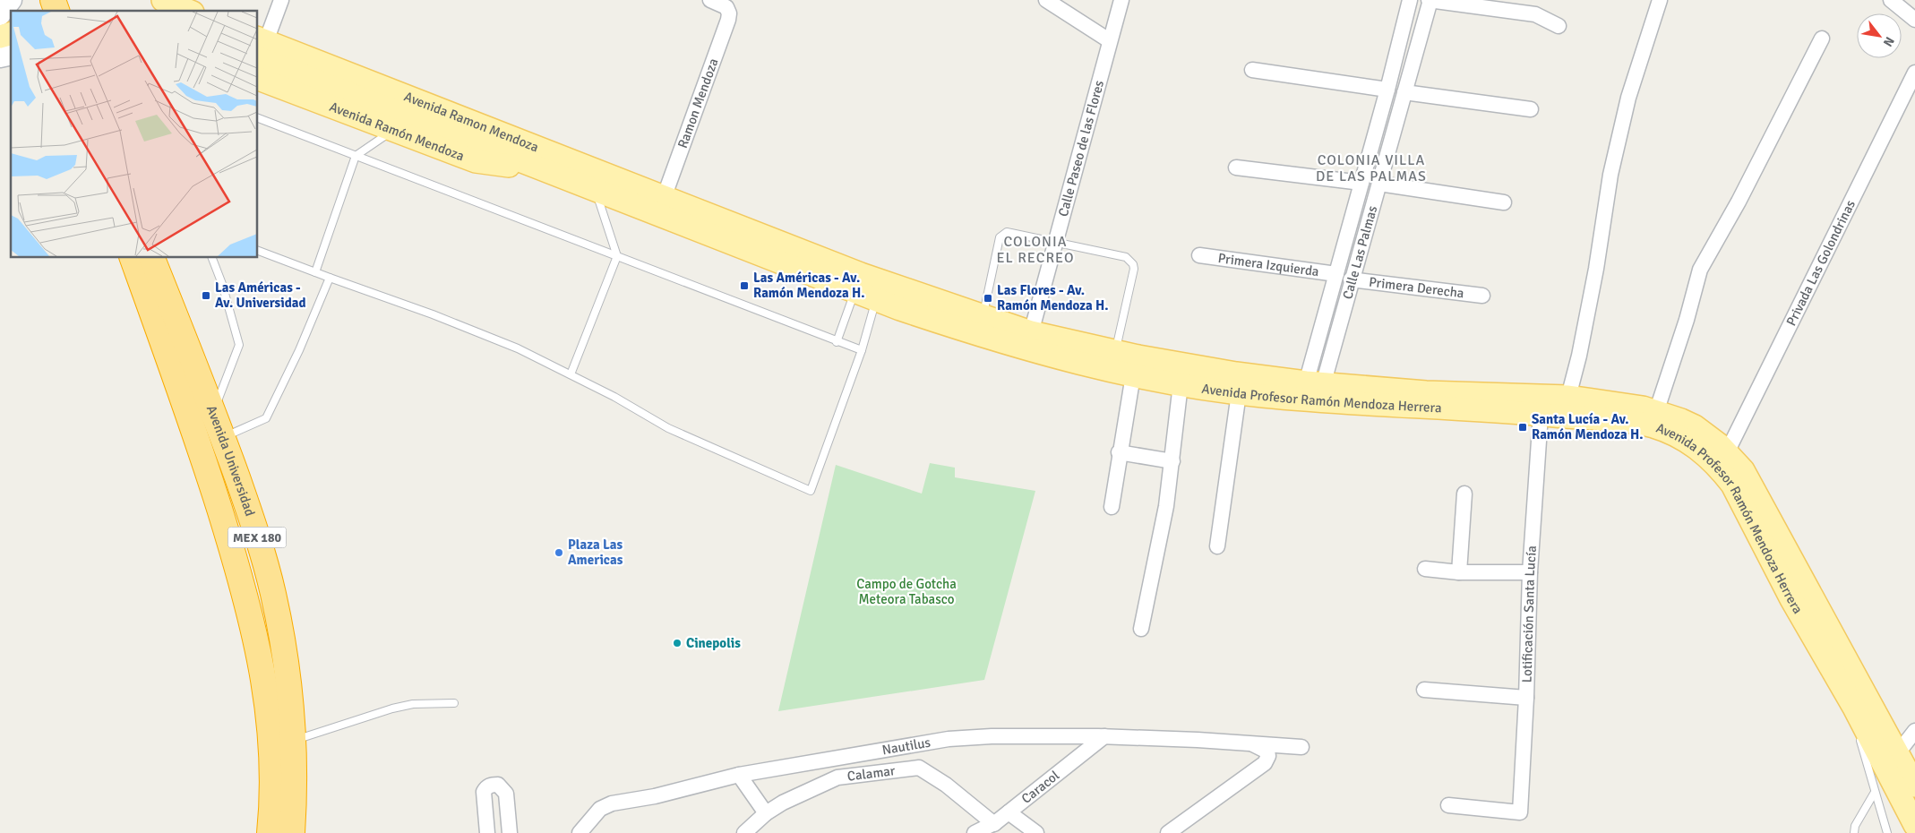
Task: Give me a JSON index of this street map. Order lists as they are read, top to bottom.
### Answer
{
  "streets": {
    "highway": ["Avenida Universidad", "MEX 180"],
    "main road": ["Avenida Ramon Mendoza", "Avenida Ramón Mendoza", "Avenida Profesor Ramón Mendoza Herrera"],
    "street": [
      "Ramon Mendoza",
      "Calle Paseo de las Flores",
      "Calle Las Palmas",
      "Privada Las Golondrinas",
      "Primera Izquierda",
      "Primera Derecha",
      "Lotificación Santa Lucía",
      "Nautilus",
      "Calamar",
      "Caracol"
    ]
  },
  "crossings": [
    ["Ramon Mendoza", "Avenida Ramon Mendoza"],
    ["Ramon Mendoza", "Avenida Profesor Ramón Mendoza Herrera"],
    ["Avenida Ramon Mendoza", "Avenida Profesor Ramón Mendoza Herrera"],
    ["Avenida Ramón Mendoza", "Avenida Profesor Ramón Mendoza Herrera"],
    ["Calle Paseo de las Flores", "Avenida Profesor Ramón Mendoza Herrera"],
    ["Calle Las Palmas", "Primera Izquierda"],
    ["Calle Las Palmas", "Primera Derecha"],
    ["Calle Las Palmas", "Avenida Profesor Ramón Mendoza Herrera"],
    ["Privada Las Golondrinas", "Avenida Profesor Ramón Mendoza Herrera"],
    ["Avenida Profesor Ramón Mendoza Herrera", "Lotificación Santa Lucía"],
    ["Nautilus", "Caracol"],
    ["Calamar", "Caracol"]
  ],
  "districts": ["COLONIA VILLA DE LAS PALMAS", "COLONIA EL RECREO"],
  "parks": ["Campo de Gotcha Meteora Tabasco"],
  "places": {
    "transit": [
      "Las Américas - Av. Ramón Mendoza H.",
      "Las Américas - Av. Universidad",
      "Las Flores - Av. Ramón Mendoza H.",
      "Santa Lucía - Av. Ramón Mendoza H."
    ],
    "other": ["Plaza Las Americas", "Cinepolis"]
  },
  "north": "bottom right"
}
